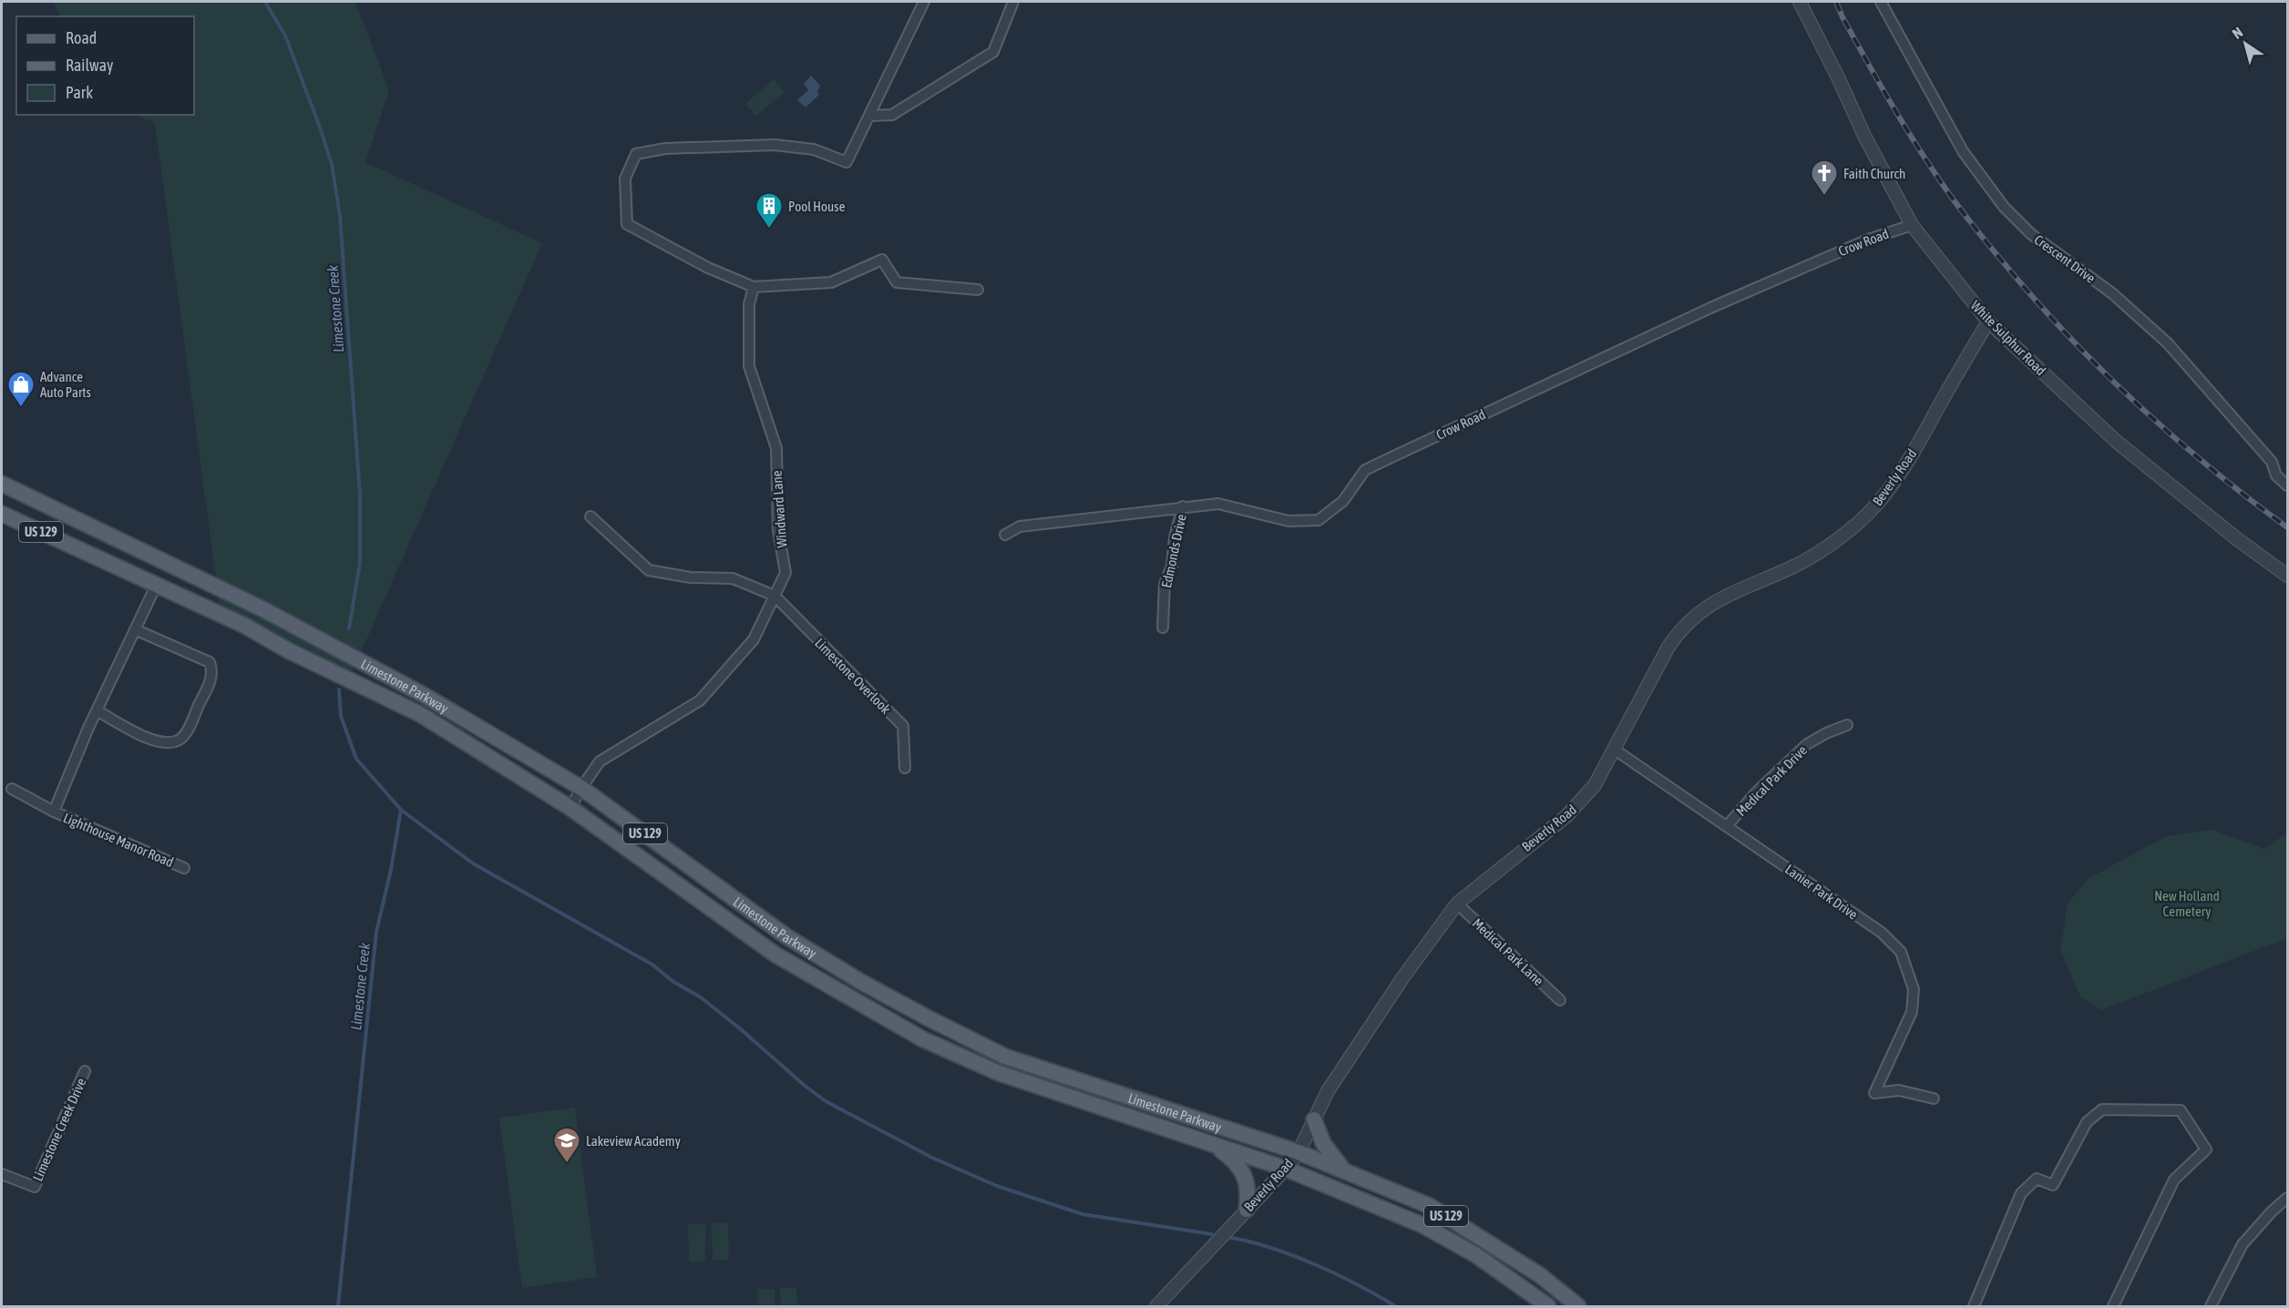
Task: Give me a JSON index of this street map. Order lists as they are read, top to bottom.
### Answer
{
  "streets": {
    "main road": ["US 129", "Limestone Parkway"],
    "street": [
      "Crow Road",
      "Crescent Drive",
      "White Sulphur Road",
      "Beverly Road",
      "Windward Lane",
      "Edmonds Drive",
      "Limestone Overlook",
      "Medical Park Drive",
      "Lighthouse Manor Road",
      "Lanier Park Drive",
      "Medical Park Lane",
      "Limestone Creek Drive"
    ]
  },
  "crossings": [
    ["Crow Road", "White Sulphur Road"],
    ["Crow Road", "Edmonds Drive"],
    ["White Sulphur Road", "Beverly Road"],
    ["Beverly Road", "Limestone Parkway"],
    ["Beverly Road", "Lanier Park Drive"],
    ["Beverly Road", "Medical Park Lane"],
    ["Windward Lane", "Limestone Overlook"],
    ["Windward Lane", "Limestone Parkway"],
    ["Limestone Parkway", "Lighthouse Manor Road"],
    ["Medical Park Drive", "Lanier Park Drive"]
  ],
  "water": ["Limestone Creek"],
  "parks": ["New Holland Cemetery"],
  "places": {
    "church": ["Faith Church"],
    "building": ["Pool House"],
    "shop": ["Advance Auto Parts"],
    "school or university": ["Lakeview Academy"]
  },
  "legend": ["Road", "Railway", "Park"],
  "north": "top left"
}
